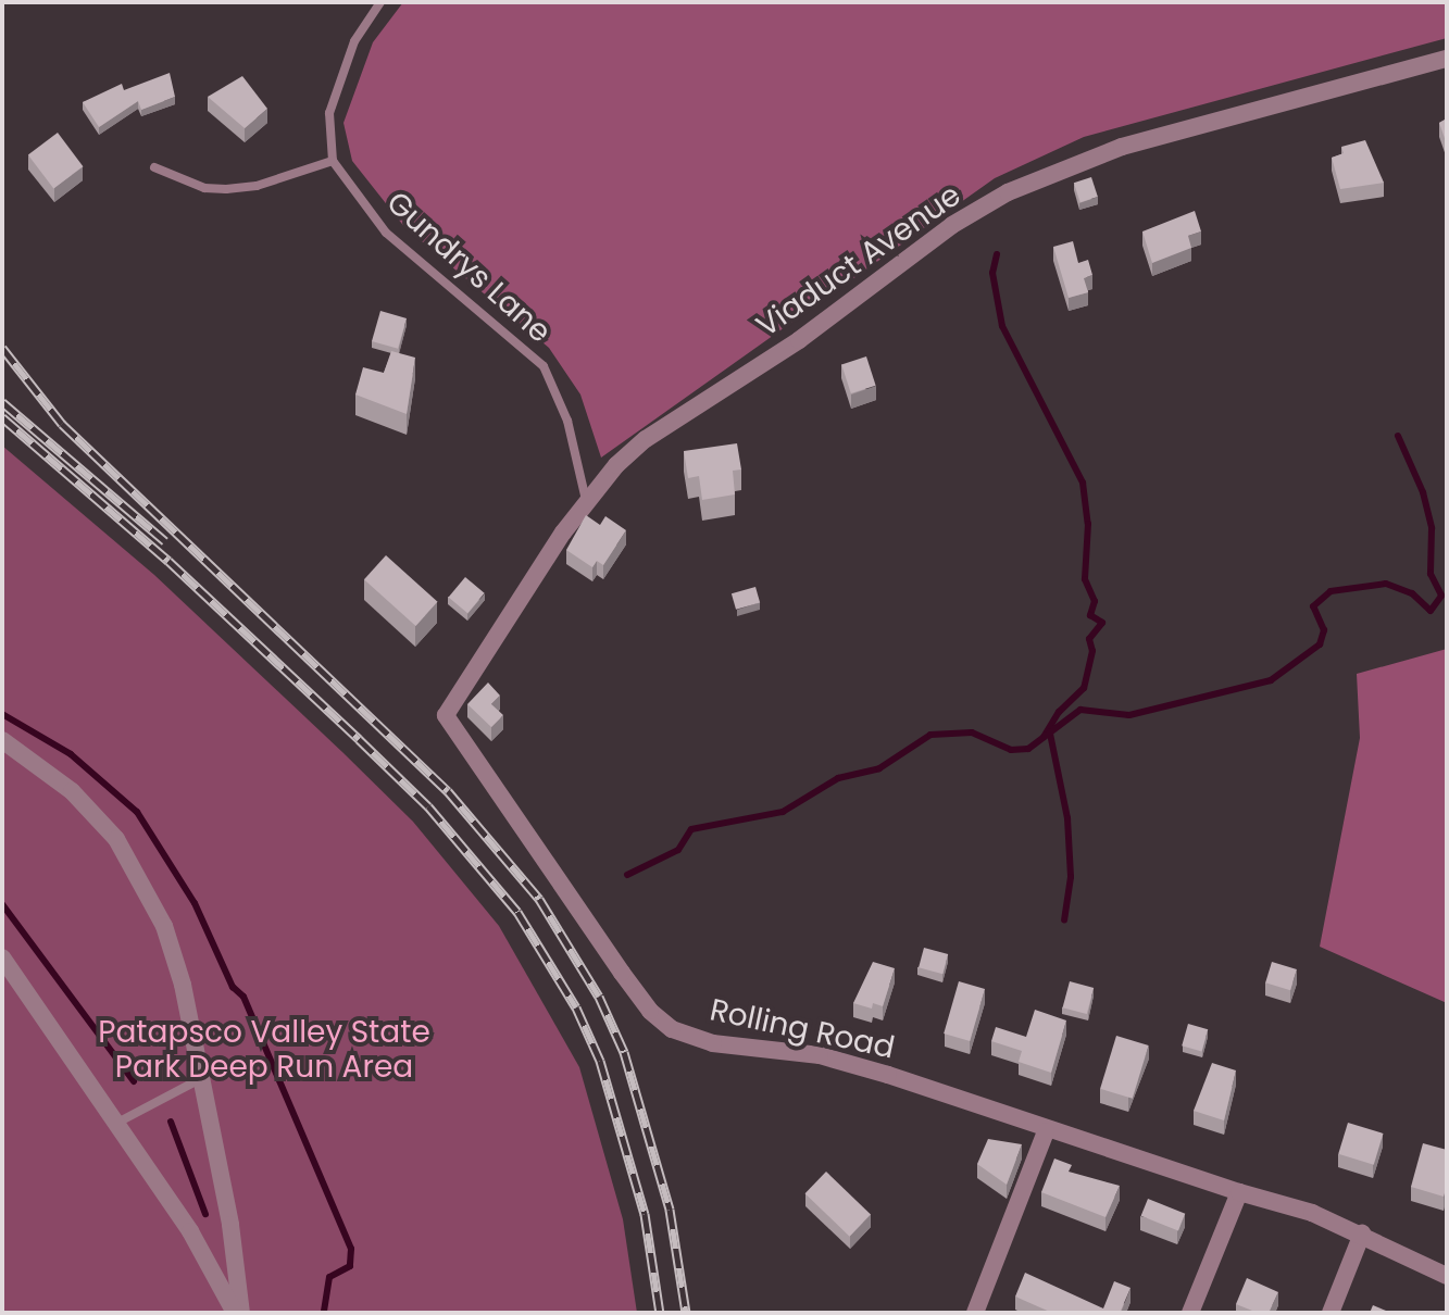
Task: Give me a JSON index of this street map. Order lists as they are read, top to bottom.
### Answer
{
  "streets": {
    "street": ["Viaduct Avenue", "Rolling Road"],
    "lane": ["Gundrys Lane"]
  },
  "crossings": [
    ["Viaduct Avenue", "Gundrys Lane"],
    ["Viaduct Avenue", "Rolling Road"]
  ],
  "parks": ["Patapsco Valley State Park Deep Run Area"]
}
